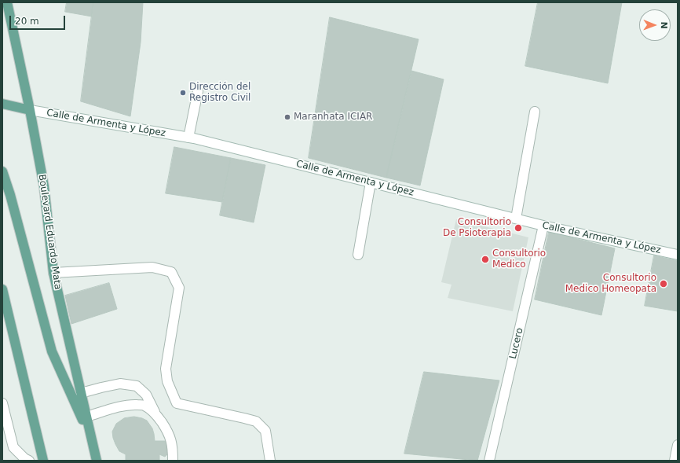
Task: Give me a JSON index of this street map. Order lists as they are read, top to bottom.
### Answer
{
  "streets": {
    "main road": ["Boulevard Eduardo Mata"],
    "street": ["Calle de Armenta y López", "Lucero"]
  },
  "crossings": [
    ["Calle de Armenta y López", "Boulevard Eduardo Mata"],
    ["Calle de Armenta y López", "Lucero"]
  ],
  "places": [
    "Dirección del Registro Civil",
    "Maranhata ICIAR",
    "Consultorio De Psioterapia",
    "Consultorio Medico",
    "Consultorio Medico Homeopata"
  ],
  "scale_bar": "20 m",
  "north": "right"
}
